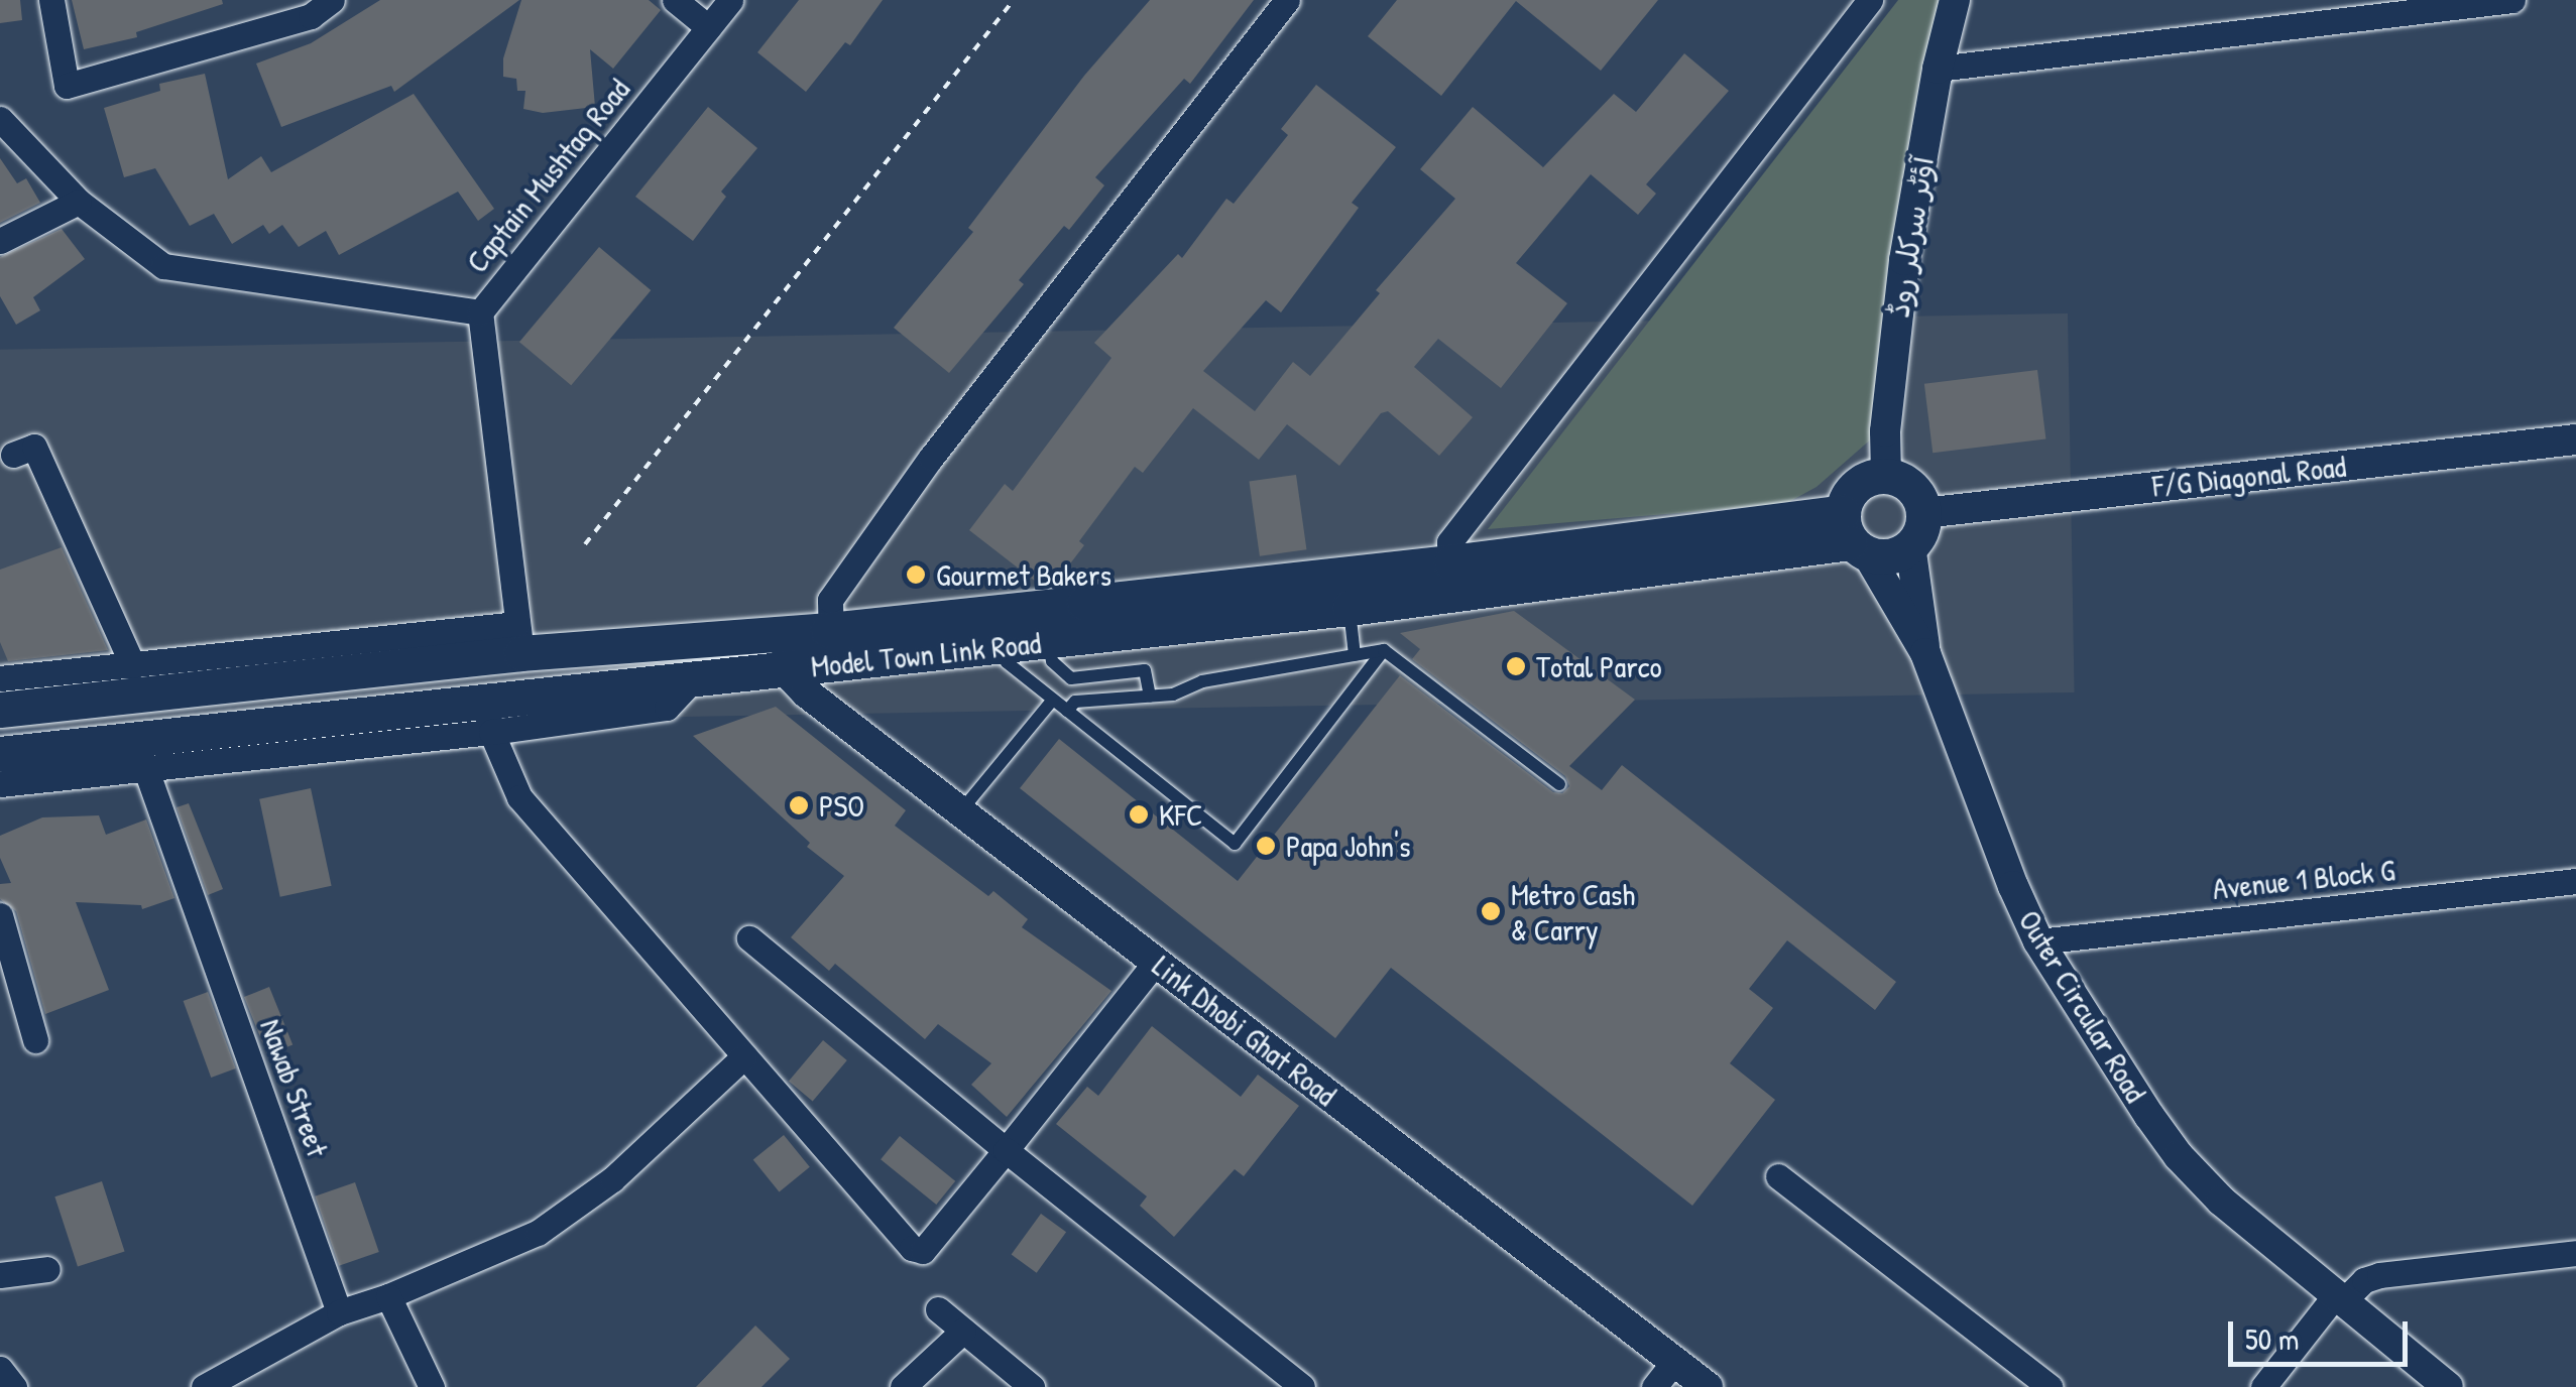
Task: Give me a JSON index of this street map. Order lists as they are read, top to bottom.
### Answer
{
  "streets": {
    "main road": ["Model Town Link Road"],
    "street": [
      "Captain Mushtaq Road",
      "آؤٹر سرکلر روڈ",
      "F/G Diagonal Road",
      "Avenue 1 Block G",
      "Outer Circular Road",
      "Link Dhobi Ghat Road",
      "Nawab Street"
    ]
  },
  "crossings": [
    ["Captain Mushtaq Road", "Model Town Link Road"],
    ["آؤٹر سرکلر روڈ", "F/G Diagonal Road"],
    ["آؤٹر سرکلر روڈ", "Model Town Link Road"],
    ["آؤٹر سرکلر روڈ", "Outer Circular Road"],
    ["F/G Diagonal Road", "Model Town Link Road"],
    ["F/G Diagonal Road", "Outer Circular Road"],
    ["Model Town Link Road", "Outer Circular Road"],
    ["Model Town Link Road", "Link Dhobi Ghat Road"],
    ["Model Town Link Road", "Nawab Street"],
    ["Avenue 1 Block G", "Outer Circular Road"]
  ],
  "places": [
    "Gourmet Bakers",
    "Total Parco",
    "PSO",
    "KFC",
    "Papa John's",
    "Metro Cash & Carry"
  ],
  "scale_bar": "50 m"
}
